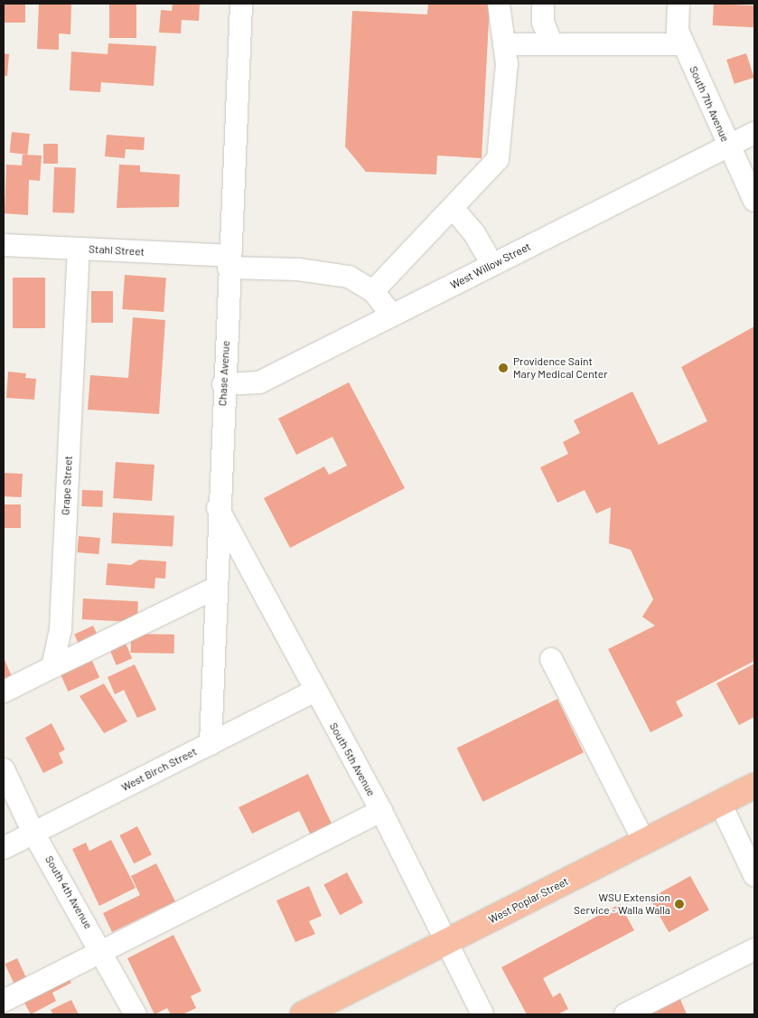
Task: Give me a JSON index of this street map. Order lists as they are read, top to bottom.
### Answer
{
  "streets": {
    "main road": ["West Poplar Street"],
    "street": [
      "South 7th Avenue",
      "Stahl Street",
      "West Willow Street",
      "Chase Avenue",
      "Grape Street",
      "South 5th Avenue",
      "West Birch Street",
      "South 4th Avenue"
    ]
  },
  "crossings": [
    ["South 7th Avenue", "West Willow Street"],
    ["Stahl Street", "Chase Avenue"],
    ["Stahl Street", "Grape Street"],
    ["West Willow Street", "Chase Avenue"],
    ["Chase Avenue", "South 5th Avenue"],
    ["Chase Avenue", "West Birch Street"],
    ["South 5th Avenue", "West Birch Street"],
    ["South 5th Avenue", "West Poplar Street"],
    ["West Birch Street", "South 4th Avenue"]
  ],
  "places": ["Providence Saint Mary Medical Center", "WSU Extension Service - Walla Walla"]
}
